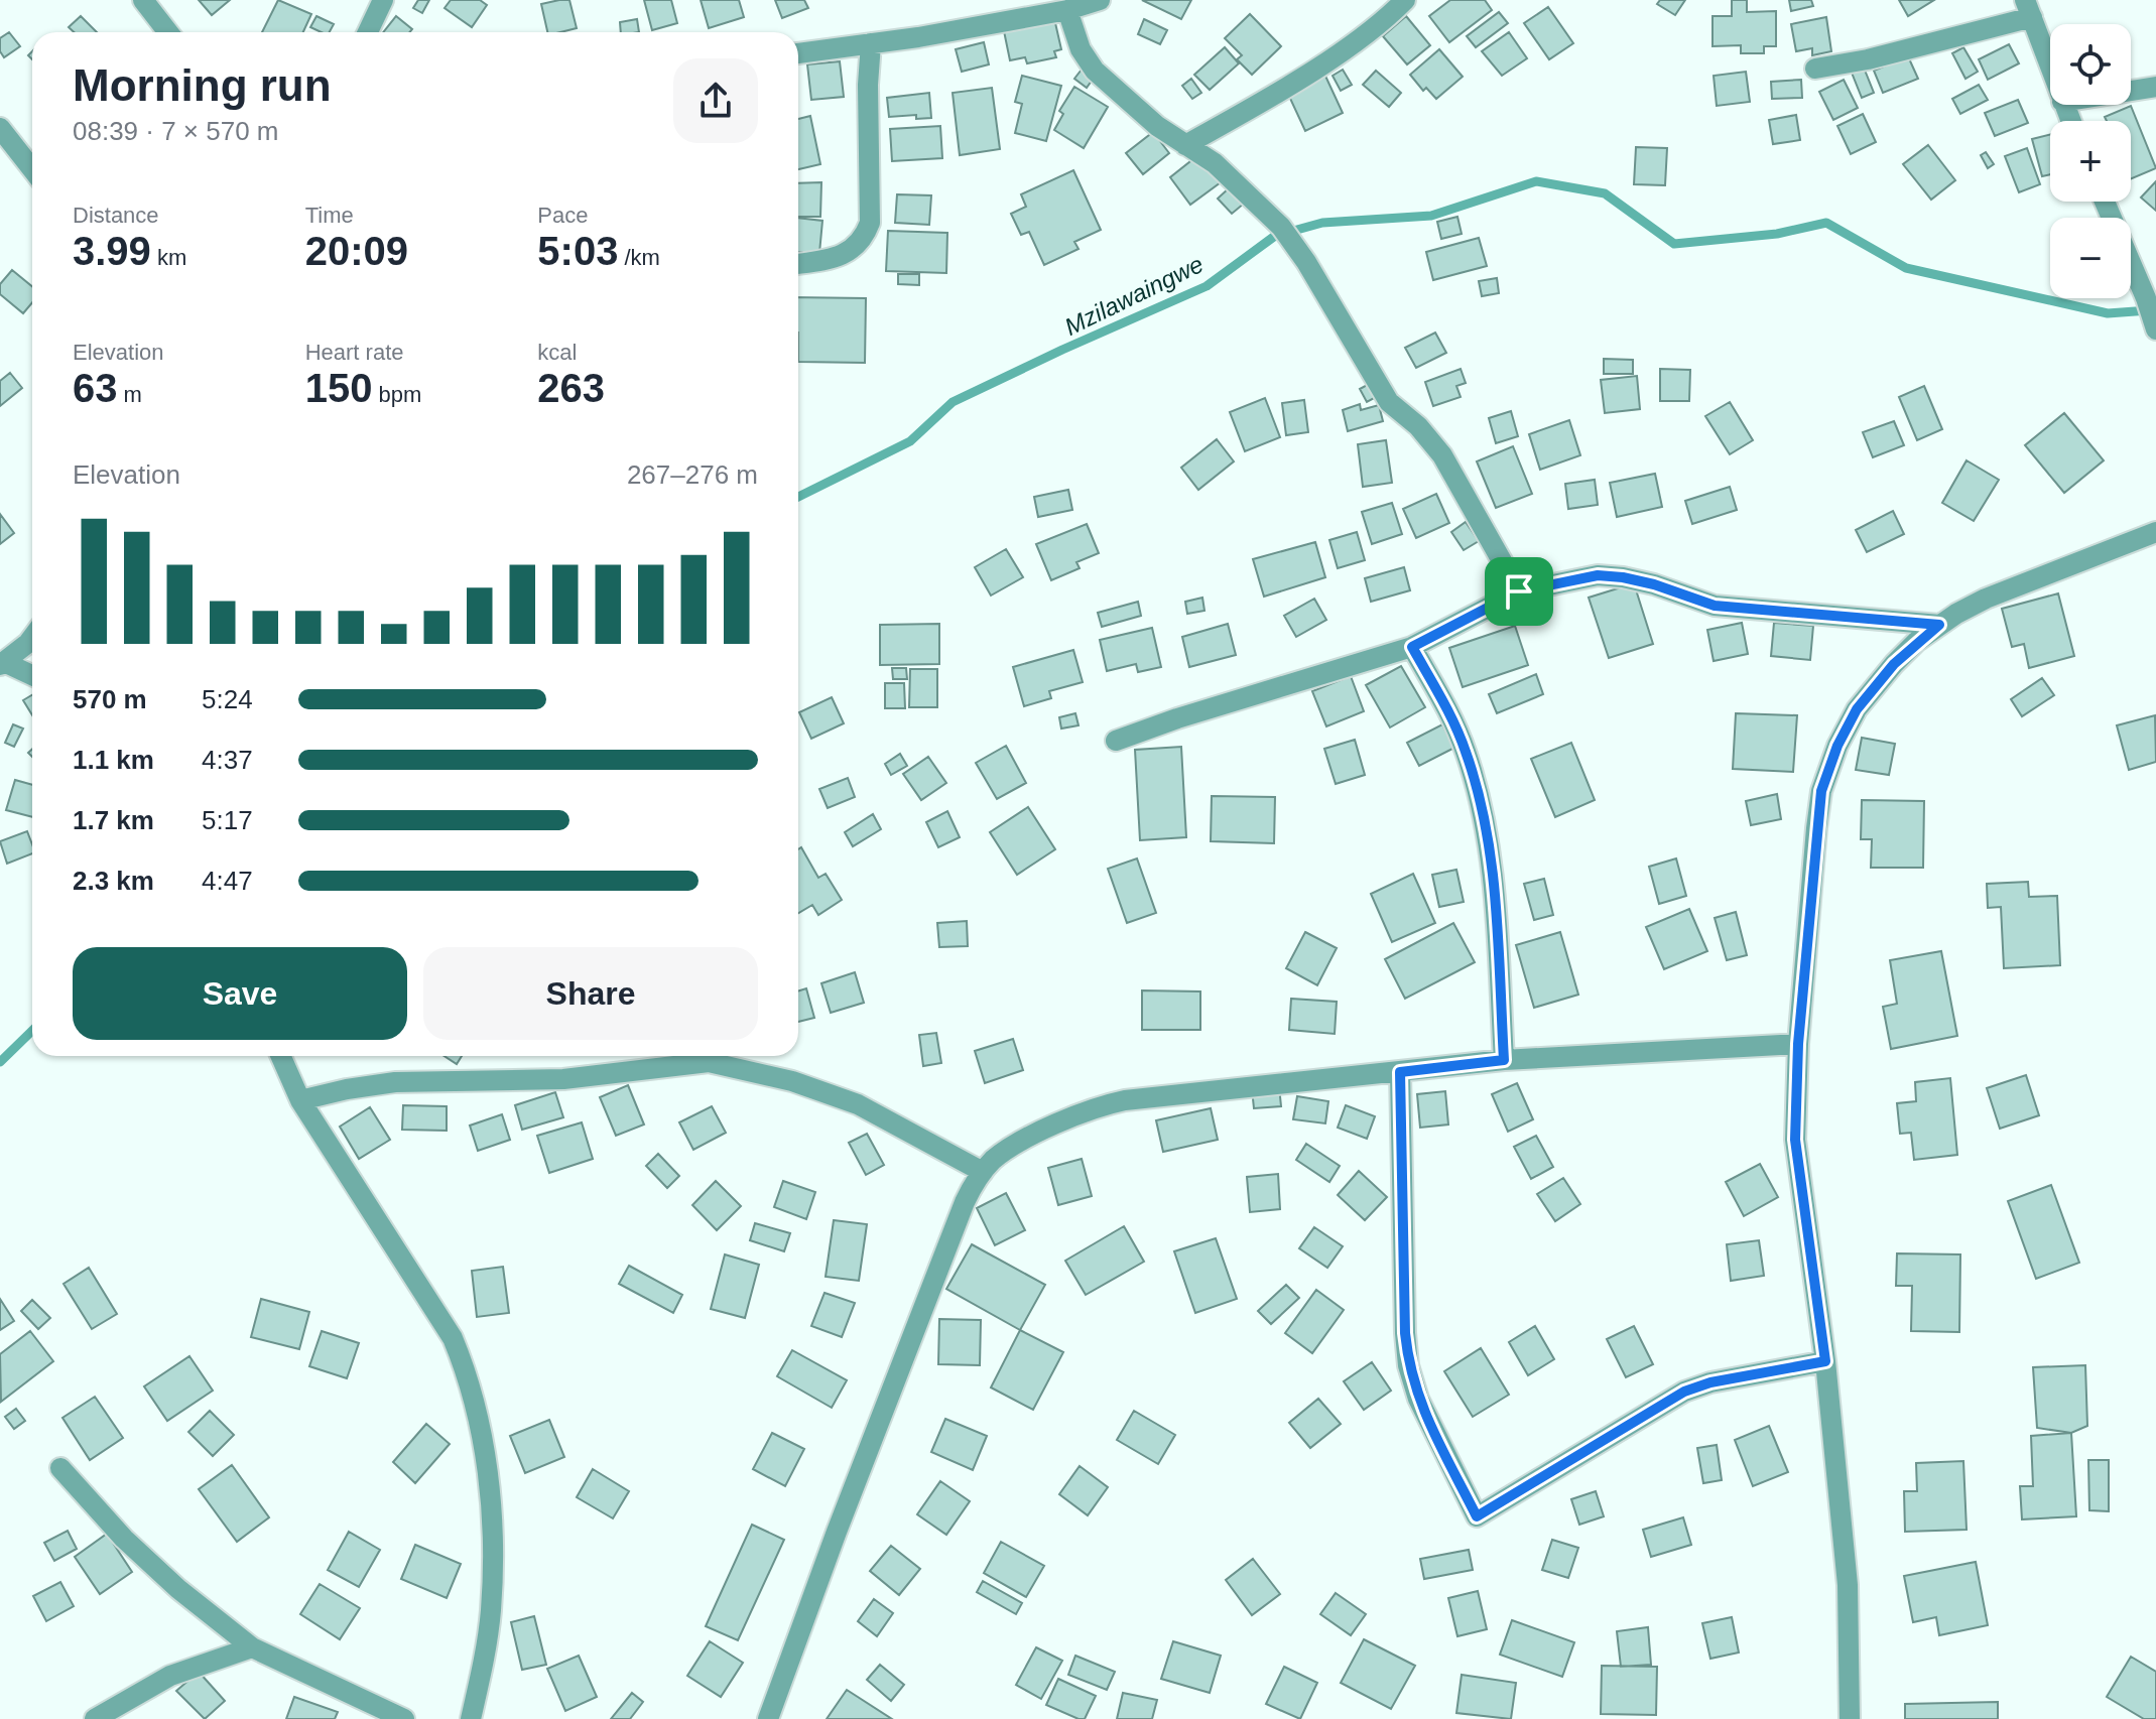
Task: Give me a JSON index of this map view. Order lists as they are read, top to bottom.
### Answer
{
  "water": ["Mzilawaingwe"],
  "page": {
    "map_buttons": ["+", "−"],
    "heading": ["Morning run", "08:39 · 7 × 570 m"],
    "stats": [
      ["Distance", "3.99 km"],
      ["Time", "20:09"],
      ["Pace", "5:03 /km"],
      ["Elevation", "63 m"],
      ["Heart rate", "150 bpm"],
      ["kcal", "263"]
    ],
    "chart": ["Elevation", "267–276 m"],
    "list": [
      {
        "name": "570 m",
        "note": "5:24"
      },
      {
        "name": "1.1 km",
        "note": "4:37"
      },
      {
        "name": "1.7 km",
        "note": "5:17"
      },
      {
        "name": "2.3 km",
        "note": "4:47"
      }
    ],
    "buttons": ["Save", "Share"]
  }
}
